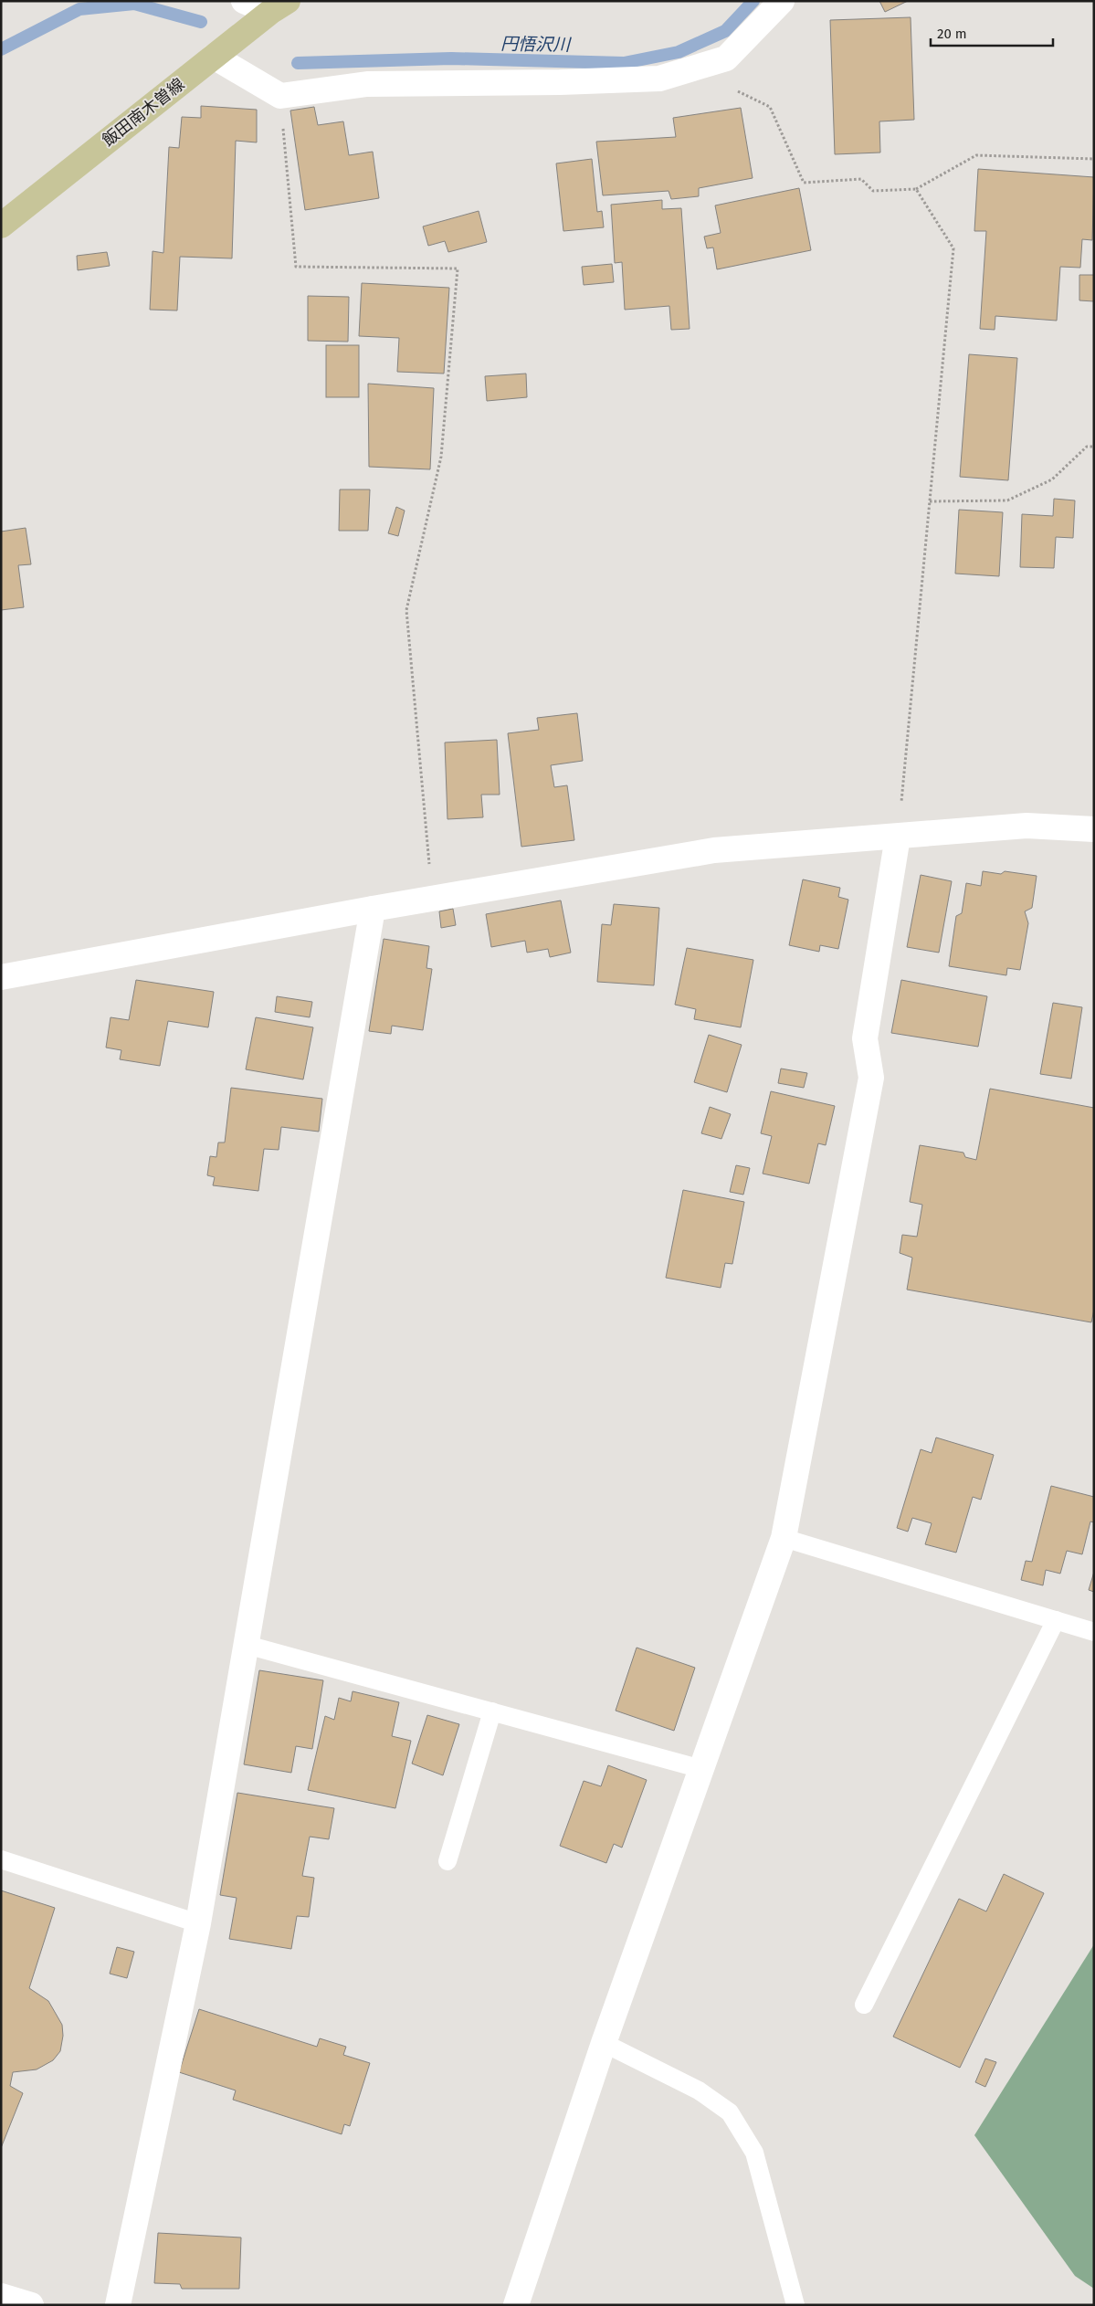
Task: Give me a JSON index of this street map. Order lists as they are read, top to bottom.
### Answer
{
  "streets": {
    "main road": ["飯田南木曽線"]
  },
  "water": ["円悟沢川"],
  "scale_bar": "20 m"
}
